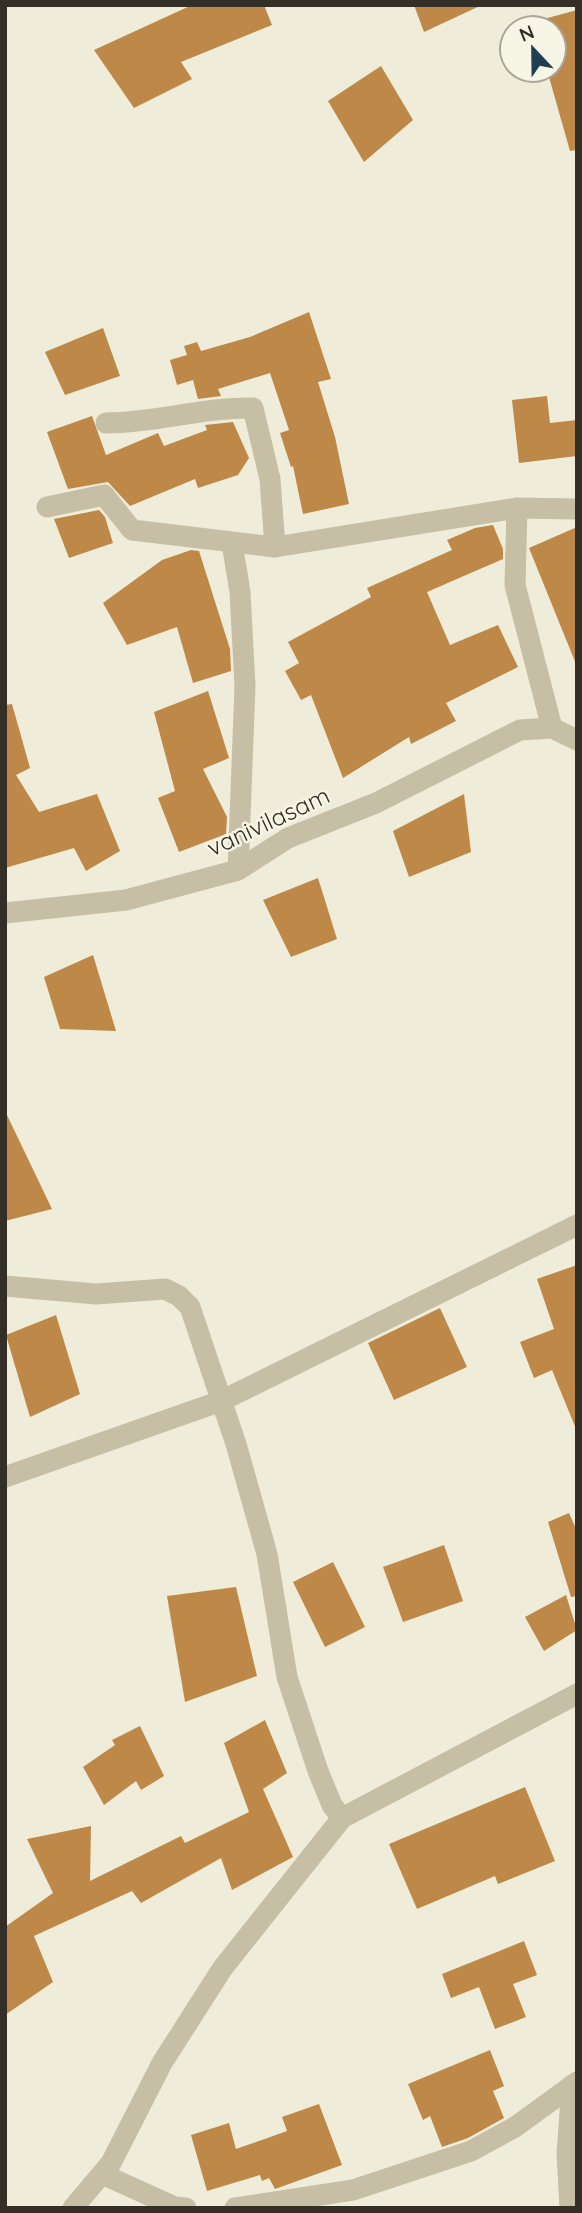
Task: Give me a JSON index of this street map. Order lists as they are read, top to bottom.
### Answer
{
  "streets": {
    "street": ["vanivilasam"]
  },
  "north": "top"
}
